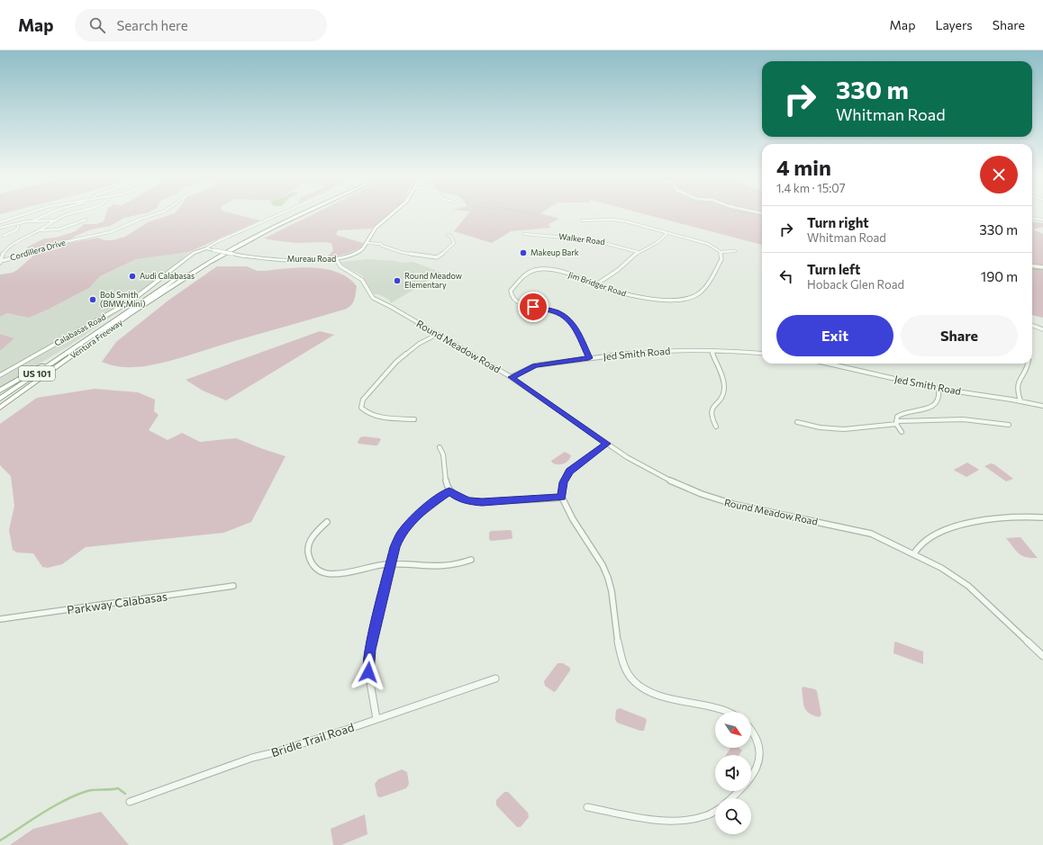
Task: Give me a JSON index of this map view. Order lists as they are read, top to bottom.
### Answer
{
  "streets": {
    "highway": ["Ventura Freeway", "US 101"],
    "main road": ["Mureau Road", "Calabasas Road"],
    "street": [
      "Walker Road",
      "Cordillera Drive",
      "Jim Bridger Road",
      "Round Meadow Road",
      "Jed Smith Road",
      "Parkway Calabasas",
      "Bridle Trail Road"
    ]
  },
  "crossings": [
    ["Mureau Road", "Calabasas Road"],
    ["Mureau Road", "Round Meadow Road"],
    ["Jim Bridger Road", "Jed Smith Road"],
    ["Round Meadow Road", "Jed Smith Road"]
  ],
  "places": [
    "Makeup Bark",
    "Audi Calabasas",
    "Round Meadow Elementary",
    "Bob Smith (BMW;Mini)"
  ],
  "north": "bottom right",
  "page": {
    "header": "Map",
    "search": "Search here",
    "nav": ["Map", "Layers", "Share"],
    "turn": ["330 m", "Whitman Road"],
    "heading": ["4 min", "1.4 km · 15:07"],
    "list": [
      {
        "name": "Turn right",
        "note": "Whitman Road",
        "value": "330 m"
      },
      {
        "name": "Turn left",
        "note": "Hoback Glen Road",
        "value": "190 m"
      }
    ],
    "buttons": ["Exit", "Share"]
  }
}
